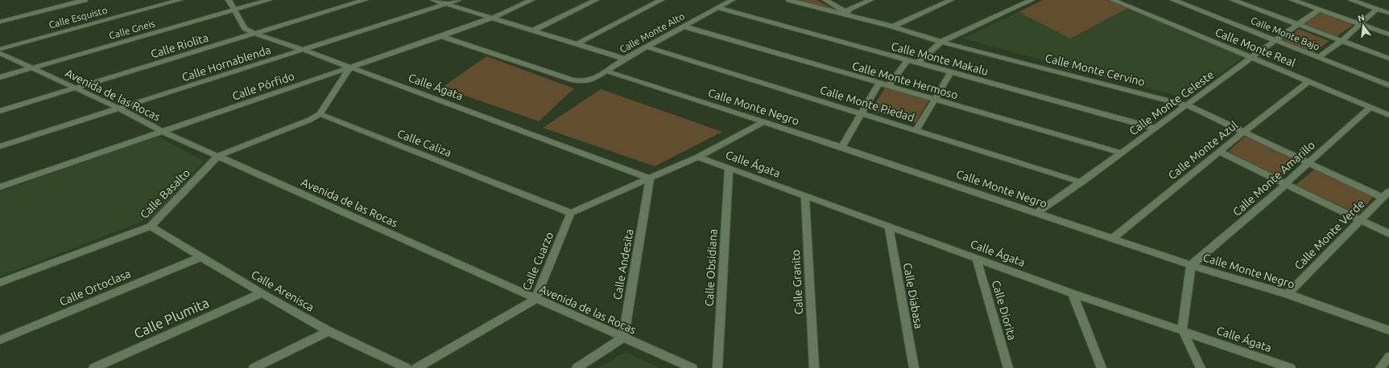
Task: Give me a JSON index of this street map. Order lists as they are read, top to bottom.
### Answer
{
  "streets": {
    "street": [
      "Calle Esquisto",
      "Calle Gneis",
      "Calle Monte Alto",
      "Calle Monte Bajo",
      "Calle Riolita",
      "Calle Monte Real",
      "Calle Monte Makalu",
      "Calle Hornablenda",
      "Calle Monte Cervino",
      "Calle Monte Hermoso",
      "Calle Pórfido",
      "Calle Ágata",
      "Avenida de las Rocas",
      "Calle Monte Celeste",
      "Calle Monte Piedad",
      "Calle Monte Negro",
      "Calle Caliza",
      "Calle Monte Azul",
      "Calle Monte Amarillo",
      "Calle Basalto",
      "Calle Monte Verde",
      "Calle Cuarzo",
      "Calle Andesita",
      "Calle Obsidiana",
      "Calle Granito",
      "Calle Ortoclasa",
      "Calle Arenisca",
      "Calle Diabasa",
      "Calle Diorita",
      "Calle Plumita"
    ]
  },
  "crossings": [
    ["Calle Gneis", "Calle Ágata"],
    ["Calle Gneis", "Avenida de las Rocas"],
    ["Calle Monte Alto", "Calle Monte Makalu"],
    ["Calle Monte Alto", "Calle Monte Hermoso"],
    ["Calle Monte Alto", "Calle Pórfido"],
    ["Calle Monte Alto", "Calle Monte Piedad"],
    ["Calle Monte Alto", "Calle Monte Negro"],
    ["Calle Monte Bajo", "Calle Monte Celeste"],
    ["Calle Riolita", "Calle Ágata"],
    ["Calle Riolita", "Avenida de las Rocas"],
    ["Calle Monte Real", "Calle Monte Celeste"],
    ["Calle Monte Real", "Calle Monte Azul"],
    ["Calle Monte Real", "Calle Monte Amarillo"],
    ["Calle Monte Makalu", "Calle Monte Celeste"],
    ["Calle Hornablenda", "Calle Ágata"],
    ["Calle Hornablenda", "Avenida de las Rocas"],
    ["Calle Monte Cervino", "Calle Monte Celeste"],
    ["Calle Monte Cervino", "Calle Monte Azul"],
    ["Calle Monte Cervino", "Calle Monte Amarillo"],
    ["Calle Monte Cervino", "Calle Monte Verde"],
    ["Calle Monte Hermoso", "Calle Monte Celeste"],
    ["Calle Pórfido", "Calle Ágata"],
    ["Calle Pórfido", "Avenida de las Rocas"],
    ["Calle Ágata", "Calle Andesita"],
    ["Calle Ágata", "Calle Obsidiana"],
    ["Calle Ágata", "Calle Granito"],
    ["Calle Ágata", "Calle Diabasa"],
    ["Calle Ágata", "Calle Diorita"],
    ["Avenida de las Rocas", "Calle Basalto"],
    ["Avenida de las Rocas", "Calle Cuarzo"],
    ["Avenida de las Rocas", "Calle Andesita"],
    ["Calle Monte Celeste", "Calle Monte Piedad"],
    ["Calle Monte Celeste", "Calle Monte Negro"],
    ["Calle Monte Negro", "Calle Monte Azul"],
    ["Calle Monte Negro", "Calle Monte Amarillo"],
    ["Calle Monte Negro", "Calle Monte Verde"],
    ["Calle Caliza", "Calle Basalto"],
    ["Calle Caliza", "Calle Cuarzo"],
    ["Calle Basalto", "Calle Arenisca"],
    ["Calle Ortoclasa", "Calle Arenisca"],
    ["Calle Arenisca", "Calle Plumita"]
  ],
  "north": "top"
}
